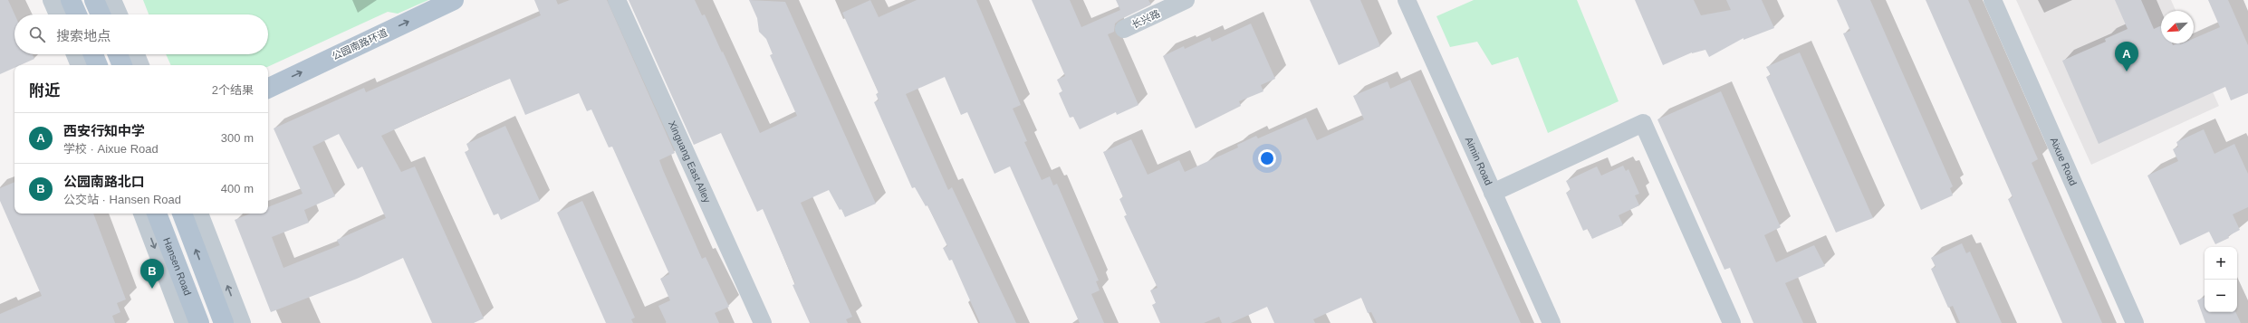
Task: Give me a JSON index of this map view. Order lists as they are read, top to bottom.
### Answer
{
  "streets": {
    "main road": ["公园南路环道", "Hansen Road"],
    "street": [
      "长兴路",
      "Xinguang East Alley",
      "Aimin Road",
      "Aixue Road"
    ]
  },
  "one_way": ["公园南路环道"],
  "north": "bottom left",
  "page": {
    "search": "搜索地点",
    "pins": ["A", "B"],
    "heading": ["附近", "2个结果"],
    "list": [
      {
        "mark": "A",
        "name": "西安行知中学",
        "note": "学校 · Aixue Road",
        "value": "300 m"
      },
      {
        "mark": "B",
        "name": "公园南路北口",
        "note": "公交站 · Hansen Road",
        "value": "400 m"
      }
    ],
    "map_buttons": ["+", "−"]
  }
}
